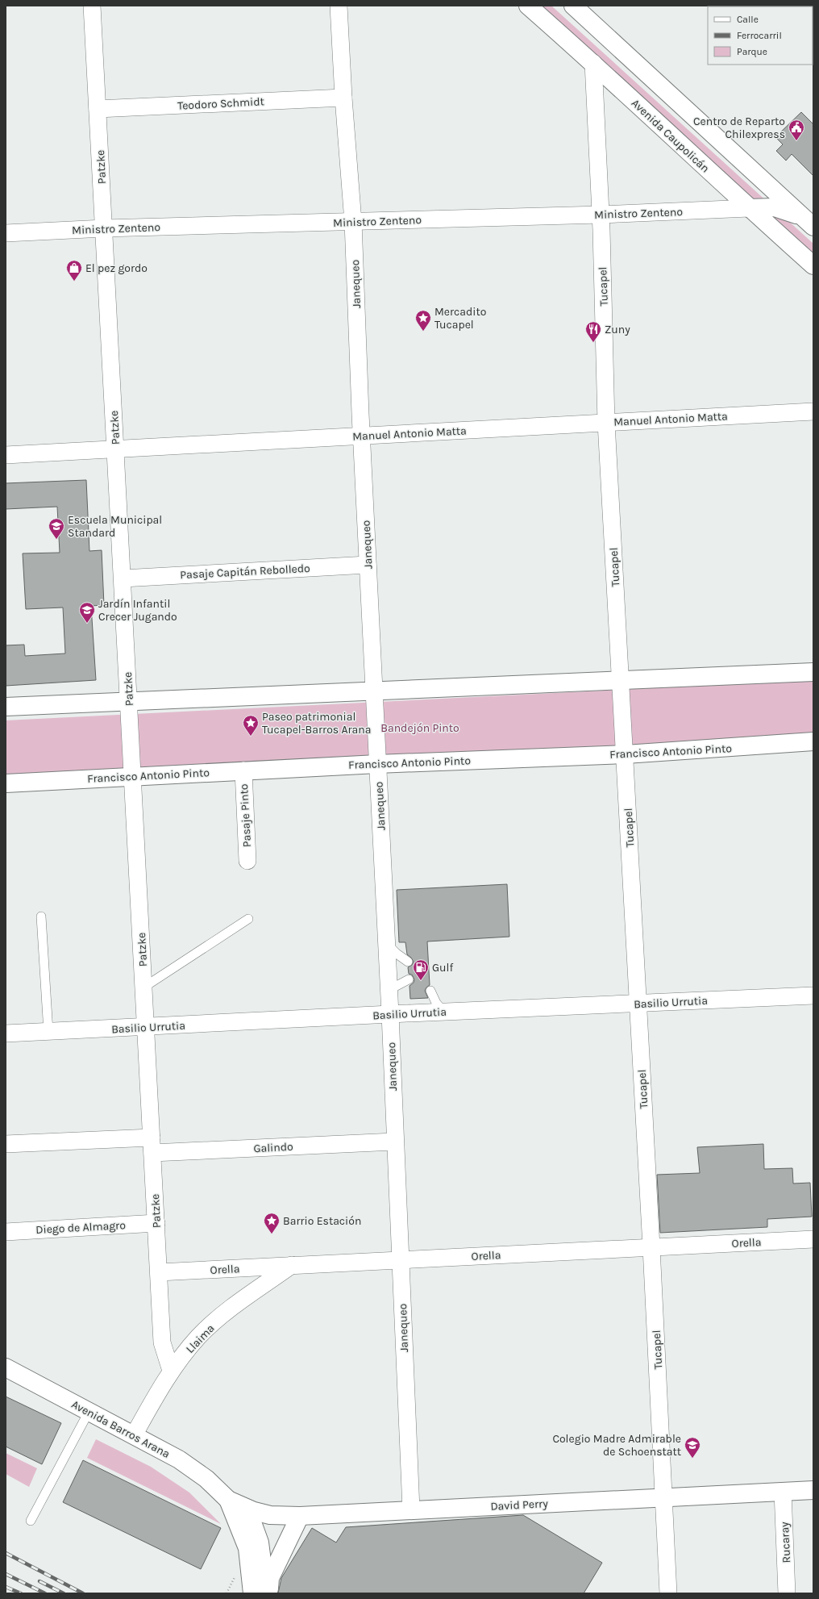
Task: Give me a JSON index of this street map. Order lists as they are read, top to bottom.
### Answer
{
  "streets": {
    "main road": [
      "Avenida Caupolicán",
      "Francisco Antonio Pinto",
      "Avenida Barros Arana",
      "David Perry"
    ],
    "street": [
      "Teodoro Schmidt",
      "Patzke",
      "Ministro Zenteno",
      "Janequeo",
      "Tucapel",
      "Manuel Antonio Matta",
      "Pasaje Capitán Rebolledo",
      "Pasaje Pinto",
      "Basilio Urrutia",
      "Galindo",
      "Diego de Almagro",
      "Orella",
      "Llaima",
      "Rucaray"
    ]
  },
  "crossings": [
    ["Teodoro Schmidt", "Patzke"],
    ["Teodoro Schmidt", "Janequeo"],
    ["Avenida Caupolicán", "Ministro Zenteno"],
    ["Avenida Caupolicán", "Tucapel"],
    ["Patzke", "Ministro Zenteno"],
    ["Patzke", "Manuel Antonio Matta"],
    ["Patzke", "Pasaje Capitán Rebolledo"],
    ["Patzke", "Francisco Antonio Pinto"],
    ["Patzke", "Basilio Urrutia"],
    ["Patzke", "Galindo"],
    ["Patzke", "Diego de Almagro"],
    ["Patzke", "Orella"],
    ["Patzke", "Llaima"],
    ["Ministro Zenteno", "Janequeo"],
    ["Ministro Zenteno", "Tucapel"],
    ["Janequeo", "Manuel Antonio Matta"],
    ["Janequeo", "Pasaje Capitán Rebolledo"],
    ["Janequeo", "Francisco Antonio Pinto"],
    ["Janequeo", "Basilio Urrutia"],
    ["Janequeo", "Galindo"],
    ["Janequeo", "Orella"],
    ["Janequeo", "David Perry"],
    ["Tucapel", "Manuel Antonio Matta"],
    ["Tucapel", "Francisco Antonio Pinto"],
    ["Tucapel", "Basilio Urrutia"],
    ["Tucapel", "Orella"],
    ["Tucapel", "David Perry"],
    ["Francisco Antonio Pinto", "Pasaje Pinto"],
    ["Orella", "Llaima"],
    ["Llaima", "Avenida Barros Arana"],
    ["Avenida Barros Arana", "David Perry"],
    ["David Perry", "Rucaray"]
  ],
  "parks": ["Bandejón Pinto"],
  "places": {
    "public building": ["Centro de Reparto Chilexpress"],
    "shop": ["El pez gordo"],
    "place": ["Mercadito Tucapel", "Paseo patrimonial Tucapel-Barros Arana", "Barrio Estación"],
    "restaurant": ["Zuny"],
    "school or university": ["Escuela Municipal Standard", "Jardín Infantil Crecer Jugando", "Colegio Madre Admirable de Schoenstatt"],
    "fuel station": ["Gulf"]
  },
  "legend": ["Calle", "Ferrocarril", "Parque"]
}
